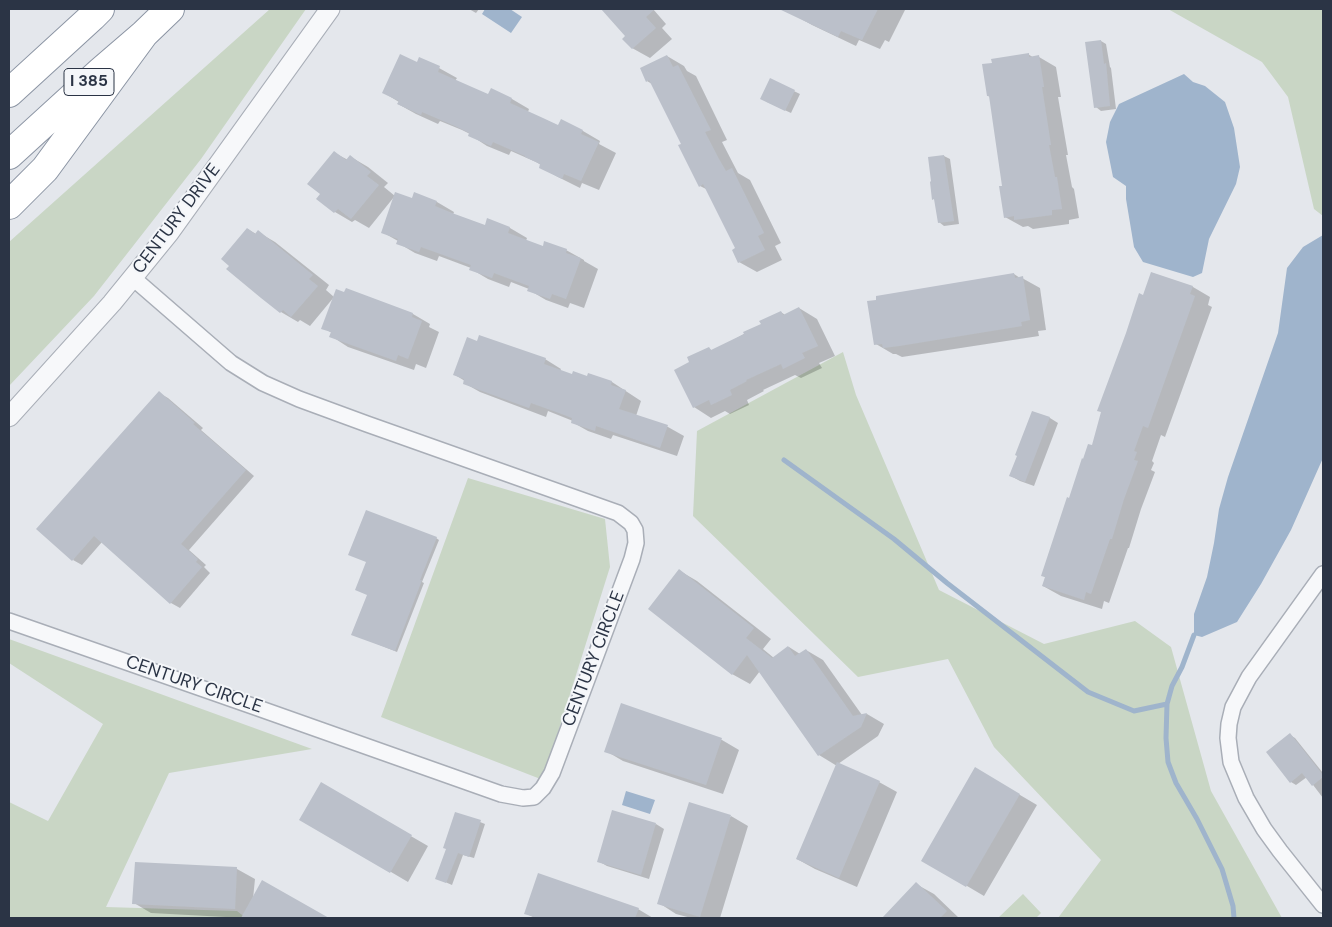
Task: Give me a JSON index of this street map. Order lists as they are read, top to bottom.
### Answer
{
  "streets": {
    "highway": ["I 385"],
    "street": ["CENTURY DRIVE", "CENTURY CIRCLE"]
  },
  "crossings": [
    ["CENTURY DRIVE", "CENTURY CIRCLE"]
  ]
}
